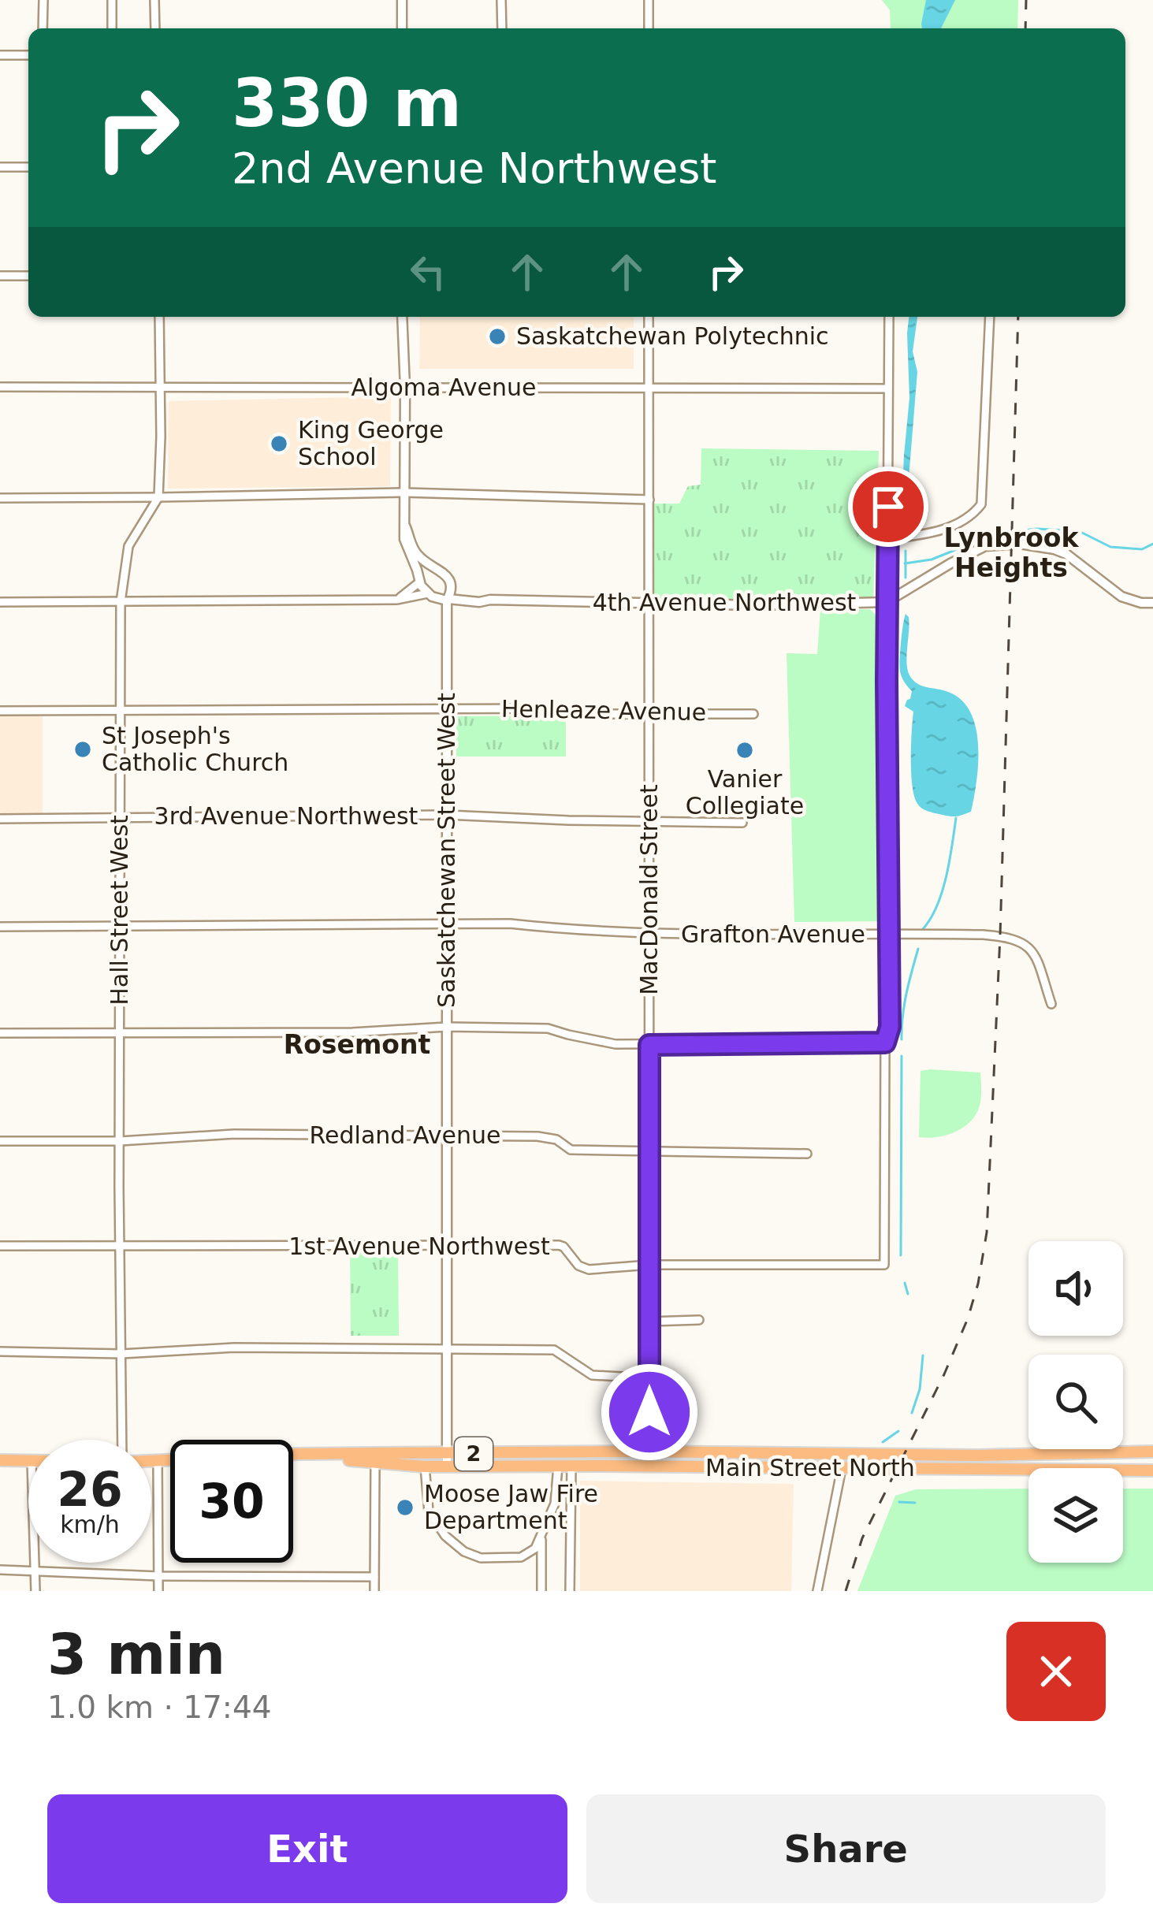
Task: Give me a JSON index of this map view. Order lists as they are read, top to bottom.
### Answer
{
  "streets": {
    "main road": ["2", "Main Street North"],
    "street": [
      "Algoma Avenue",
      "4th Avenue Northwest",
      "Henleaze Avenue",
      "3rd Avenue Northwest",
      "Saskatchewan Street West",
      "MacDonald Street",
      "Hall Street West",
      "Grafton Avenue",
      "Redland Avenue",
      "1st Avenue Northwest"
    ]
  },
  "crossings": [
    ["Algoma Avenue", "MacDonald Street"],
    ["4th Avenue Northwest", "Saskatchewan Street West"],
    ["4th Avenue Northwest", "MacDonald Street"],
    ["4th Avenue Northwest", "Hall Street West"],
    ["Henleaze Avenue", "Saskatchewan Street West"],
    ["Henleaze Avenue", "MacDonald Street"],
    ["Henleaze Avenue", "Hall Street West"],
    ["3rd Avenue Northwest", "Saskatchewan Street West"],
    ["3rd Avenue Northwest", "MacDonald Street"],
    ["3rd Avenue Northwest", "Hall Street West"],
    ["Saskatchewan Street West", "Grafton Avenue"],
    ["Saskatchewan Street West", "Redland Avenue"],
    ["Saskatchewan Street West", "1st Avenue Northwest"],
    ["Saskatchewan Street West", "Main Street North"],
    ["MacDonald Street", "Grafton Avenue"],
    ["MacDonald Street", "Redland Avenue"],
    ["MacDonald Street", "1st Avenue Northwest"],
    ["MacDonald Street", "Main Street North"],
    ["Hall Street West", "Grafton Avenue"],
    ["Hall Street West", "Redland Avenue"],
    ["Hall Street West", "1st Avenue Northwest"]
  ],
  "districts": ["Lynbrook Heights", "Rosemont"],
  "places": [
    "Saskatchewan Polytechnic",
    "King George School",
    "St Joseph's Catholic Church",
    "Vanier Collegiate",
    "Moose Jaw Fire Department"
  ],
  "page": {
    "turn": ["330 m", "2nd Avenue Northwest"],
    "speed": "26 km/h",
    "limit": "30",
    "heading": ["3 min", "1.0 km · 17:44"],
    "buttons": ["Exit", "Share"]
  }
}
